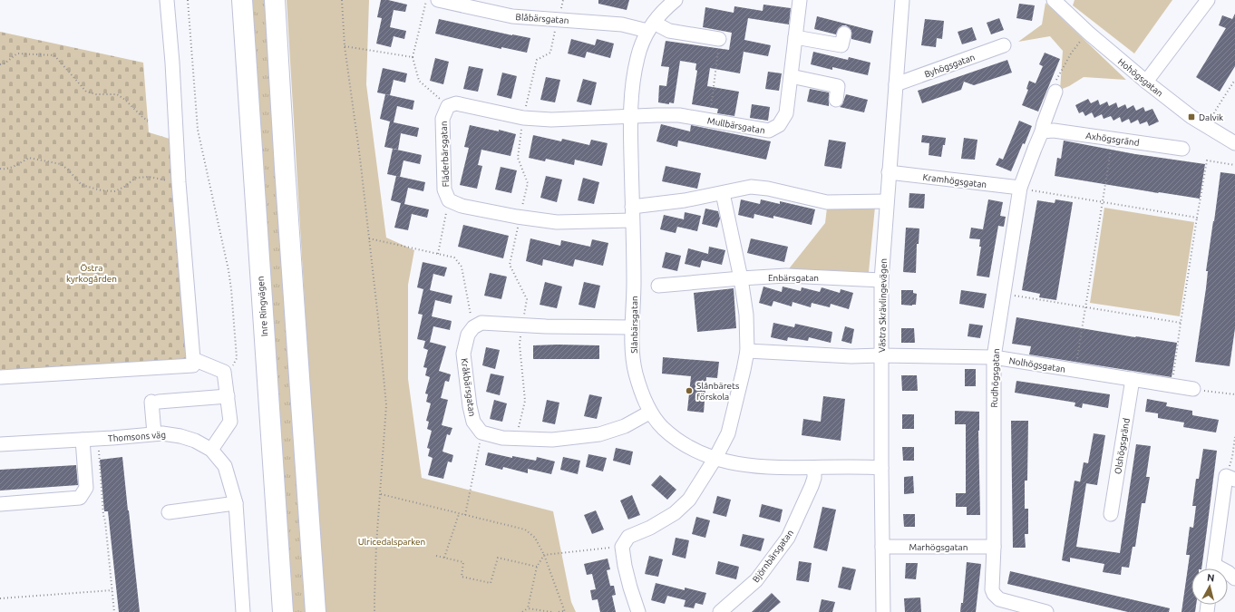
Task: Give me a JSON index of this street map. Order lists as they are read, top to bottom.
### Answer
{
  "streets": {
    "highway": ["Inre Ringvägen"],
    "street": [
      "Blåbärsgatan",
      "Byhögsgatan",
      "Hohögsgatan",
      "Mullbärsgatan",
      "Axhögsgränd",
      "Fläderbärsgatan",
      "Kramhögsgatan",
      "Enbärsgatan",
      "Västra Skrävlingevägen",
      "Slånbärsgatan",
      "Nolhögsgatan",
      "Rudhögsgatan",
      "Kråkbärsgatan",
      "Thomsons väg",
      "Olshögsgränd",
      "Marhögsgatan",
      "Björnbärsgatan"
    ]
  },
  "crossings": [
    ["Blåbärsgatan", "Slånbärsgatan"],
    ["Byhögsgatan", "Västra Skrävlingevägen"],
    ["Mullbärsgatan", "Slånbärsgatan"],
    ["Axhögsgränd", "Rudhögsgatan"],
    ["Fläderbärsgatan", "Slånbärsgatan"],
    ["Kramhögsgatan", "Västra Skrävlingevägen"],
    ["Kramhögsgatan", "Rudhögsgatan"],
    ["Enbärsgatan", "Västra Skrävlingevägen"],
    ["Västra Skrävlingevägen", "Slånbärsgatan"],
    ["Västra Skrävlingevägen", "Nolhögsgatan"],
    ["Västra Skrävlingevägen", "Marhögsgatan"],
    ["Slånbärsgatan", "Björnbärsgatan"],
    ["Nolhögsgatan", "Rudhögsgatan"],
    ["Nolhögsgatan", "Olshögsgränd"],
    ["Rudhögsgatan", "Marhögsgatan"]
  ],
  "parks": ["Östra kyrkogården", "Ulricedalsparken"],
  "places": {
    "transit": ["Dalvik"],
    "other": ["Slånbärets förskola"]
  },
  "north": "top"
}
